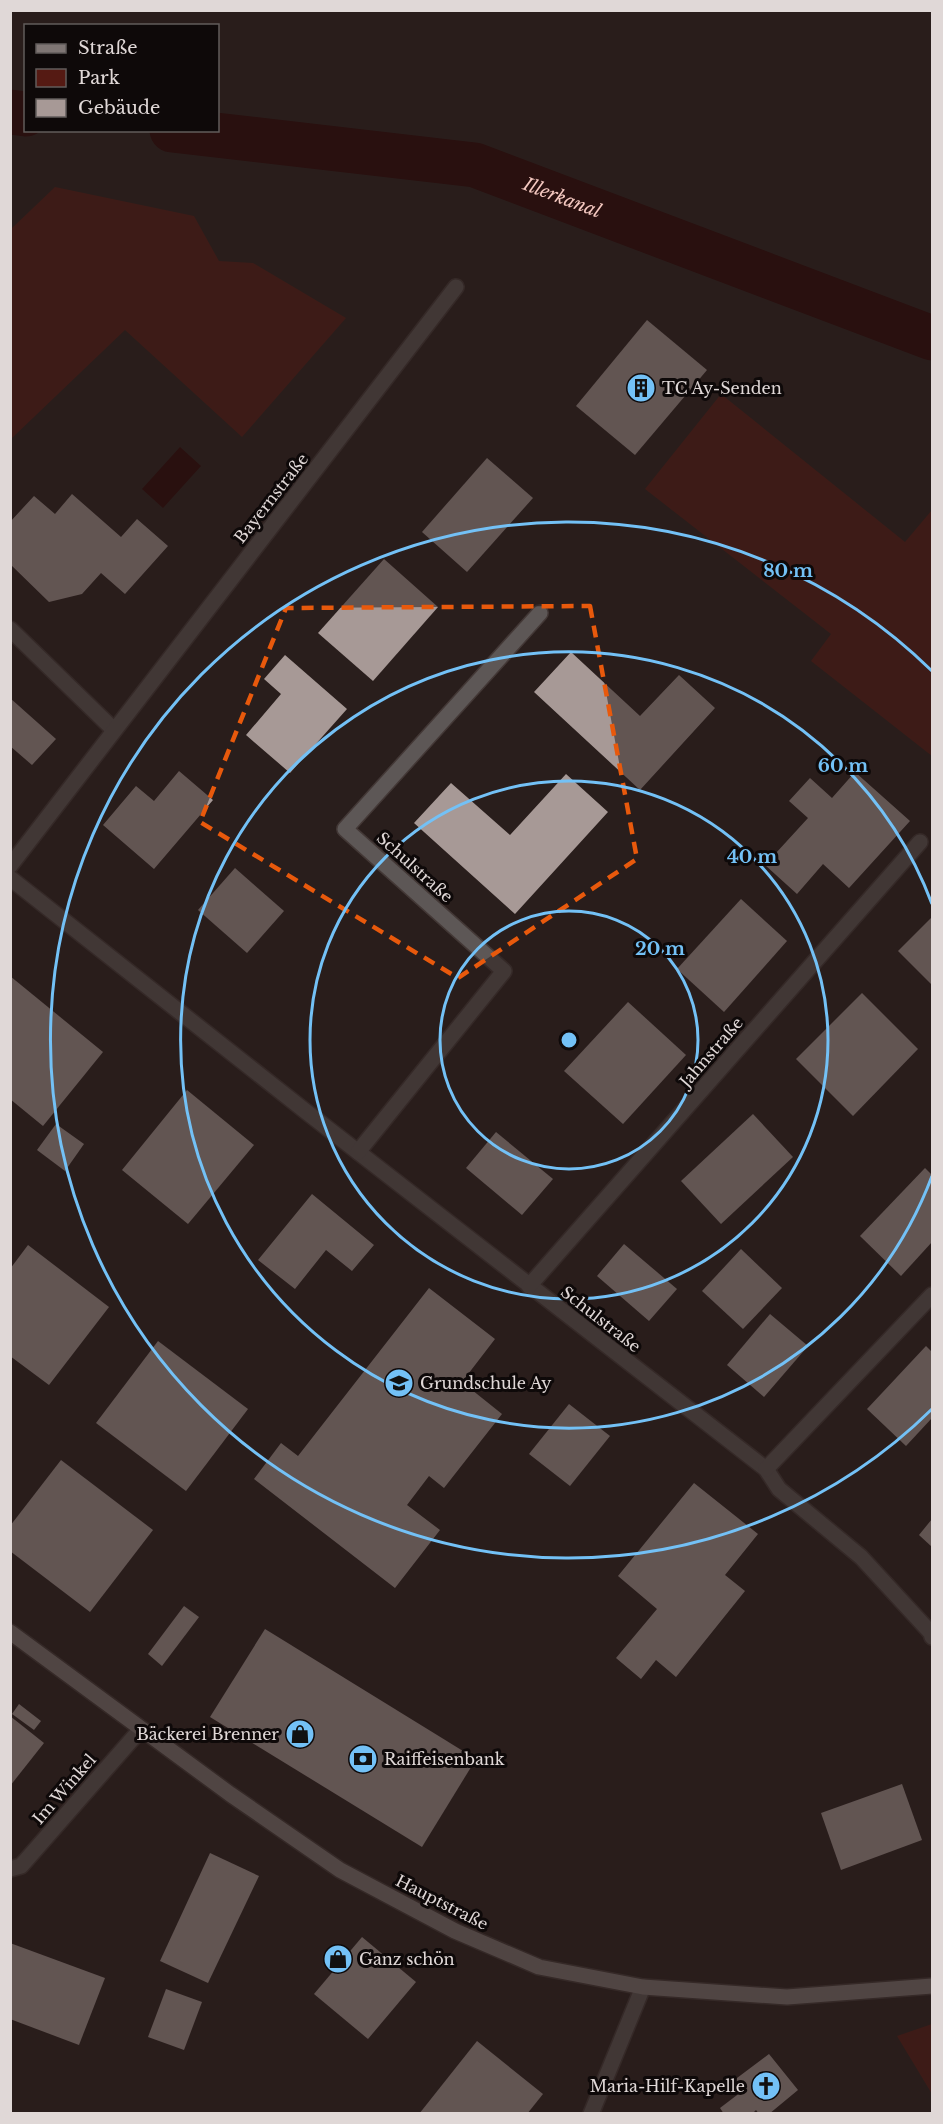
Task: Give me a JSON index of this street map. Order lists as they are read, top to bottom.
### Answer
{
  "streets": {
    "main road": ["Hauptstraße"],
    "street": [
      "Bayernstraße",
      "Schulstraße",
      "Jahnstraße",
      "Im Winkel"
    ]
  },
  "crossings": [
    ["Schulstraße", "Jahnstraße"],
    ["Im Winkel", "Hauptstraße"]
  ],
  "water": ["Illerkanal"],
  "places": {
    "building": ["TC Ay-Senden"],
    "school or university": ["Grundschule Ay"],
    "shop": ["Bäckerei Brenner", "Ganz schön"],
    "bank": ["Raiffeisenbank"],
    "church": ["Maria-Hilf-Kapelle"]
  },
  "legend": ["Straße", "Park", "Gebäude"],
  "rings": [
    "80 m",
    "60 m",
    "40 m",
    "20 m"
  ]
}
